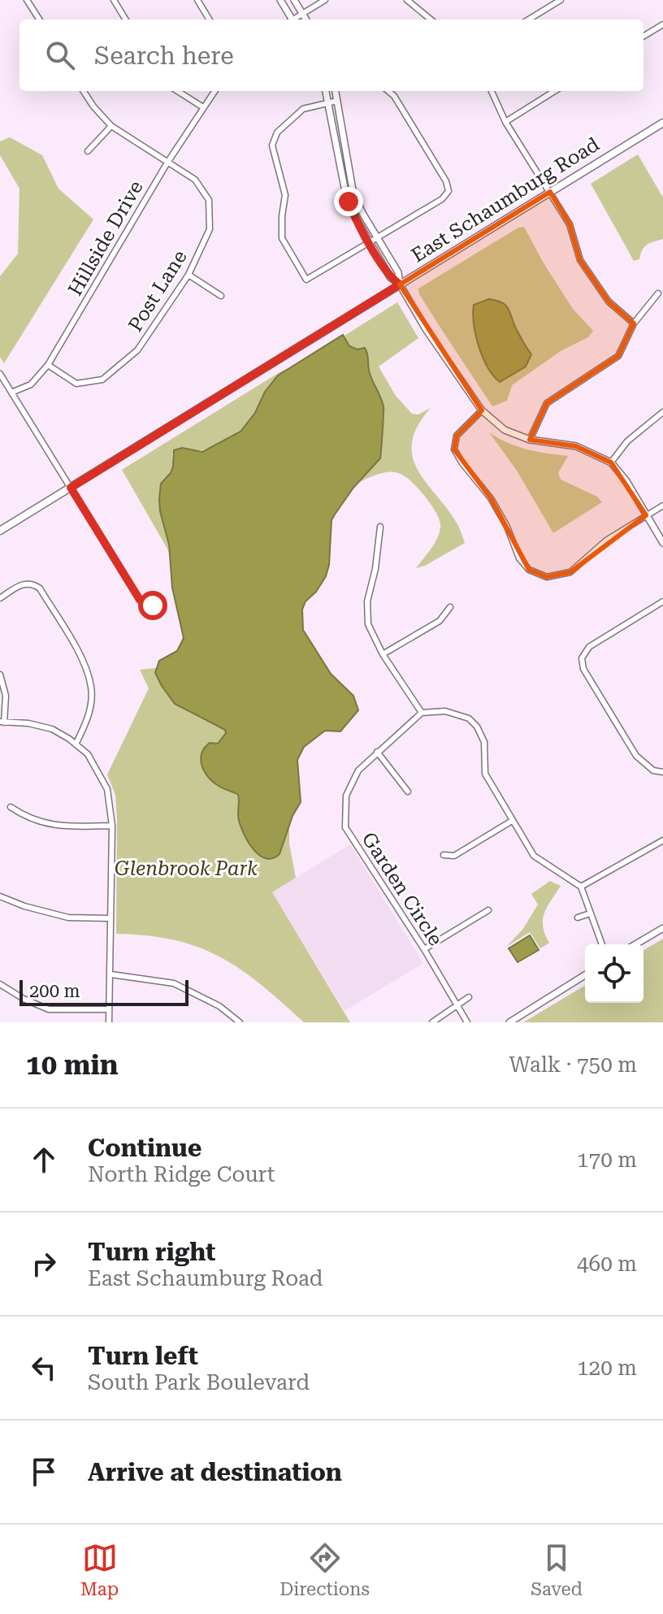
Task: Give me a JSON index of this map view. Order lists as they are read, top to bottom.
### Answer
{
  "streets": {
    "main road": ["East Schaumburg Road"],
    "street": ["Hillside Drive", "Post Lane", "Garden Circle"]
  },
  "crossings": [
    ["Hillside Drive", "Post Lane"]
  ],
  "parks": ["Glenbrook Park"],
  "scale_bar": "200 m",
  "page": {
    "search": "Search here",
    "scale": "200 m",
    "heading": ["10 min", "Walk · 750 m"],
    "list": [
      ["Continue", "North Ridge Court", "170 m"],
      ["Turn right", "East Schaumburg Road", "460 m"],
      ["Turn left", "South Park Boulevard", "120 m"],
      "Arrive at destination"
    ],
    "nav": ["Map", "Directions", "Saved"]
  }
}
